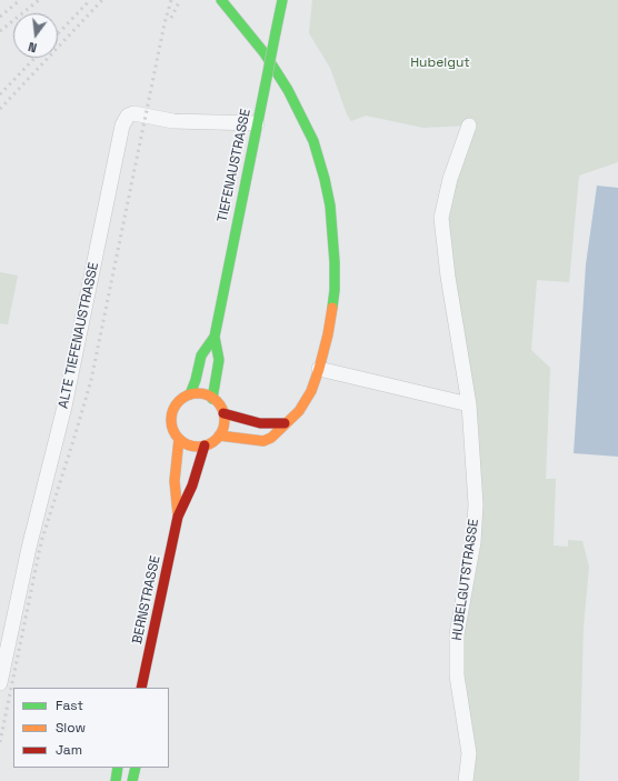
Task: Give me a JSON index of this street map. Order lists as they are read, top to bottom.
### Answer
{
  "streets": {
    "main road": ["TIEFENAUSTRASSE", "BERNSTRASSE"],
    "street": ["ALTE TIEFENAUSTRASSE", "HUBELGUTSTRASSE"]
  },
  "crossings": [
    ["TIEFENAUSTRASSE", "ALTE TIEFENAUSTRASSE"],
    ["TIEFENAUSTRASSE", "BERNSTRASSE"]
  ],
  "parks": ["Hubelgut"],
  "legend": ["Fast", "Slow", "Jam"],
  "north": "bottom"
}
